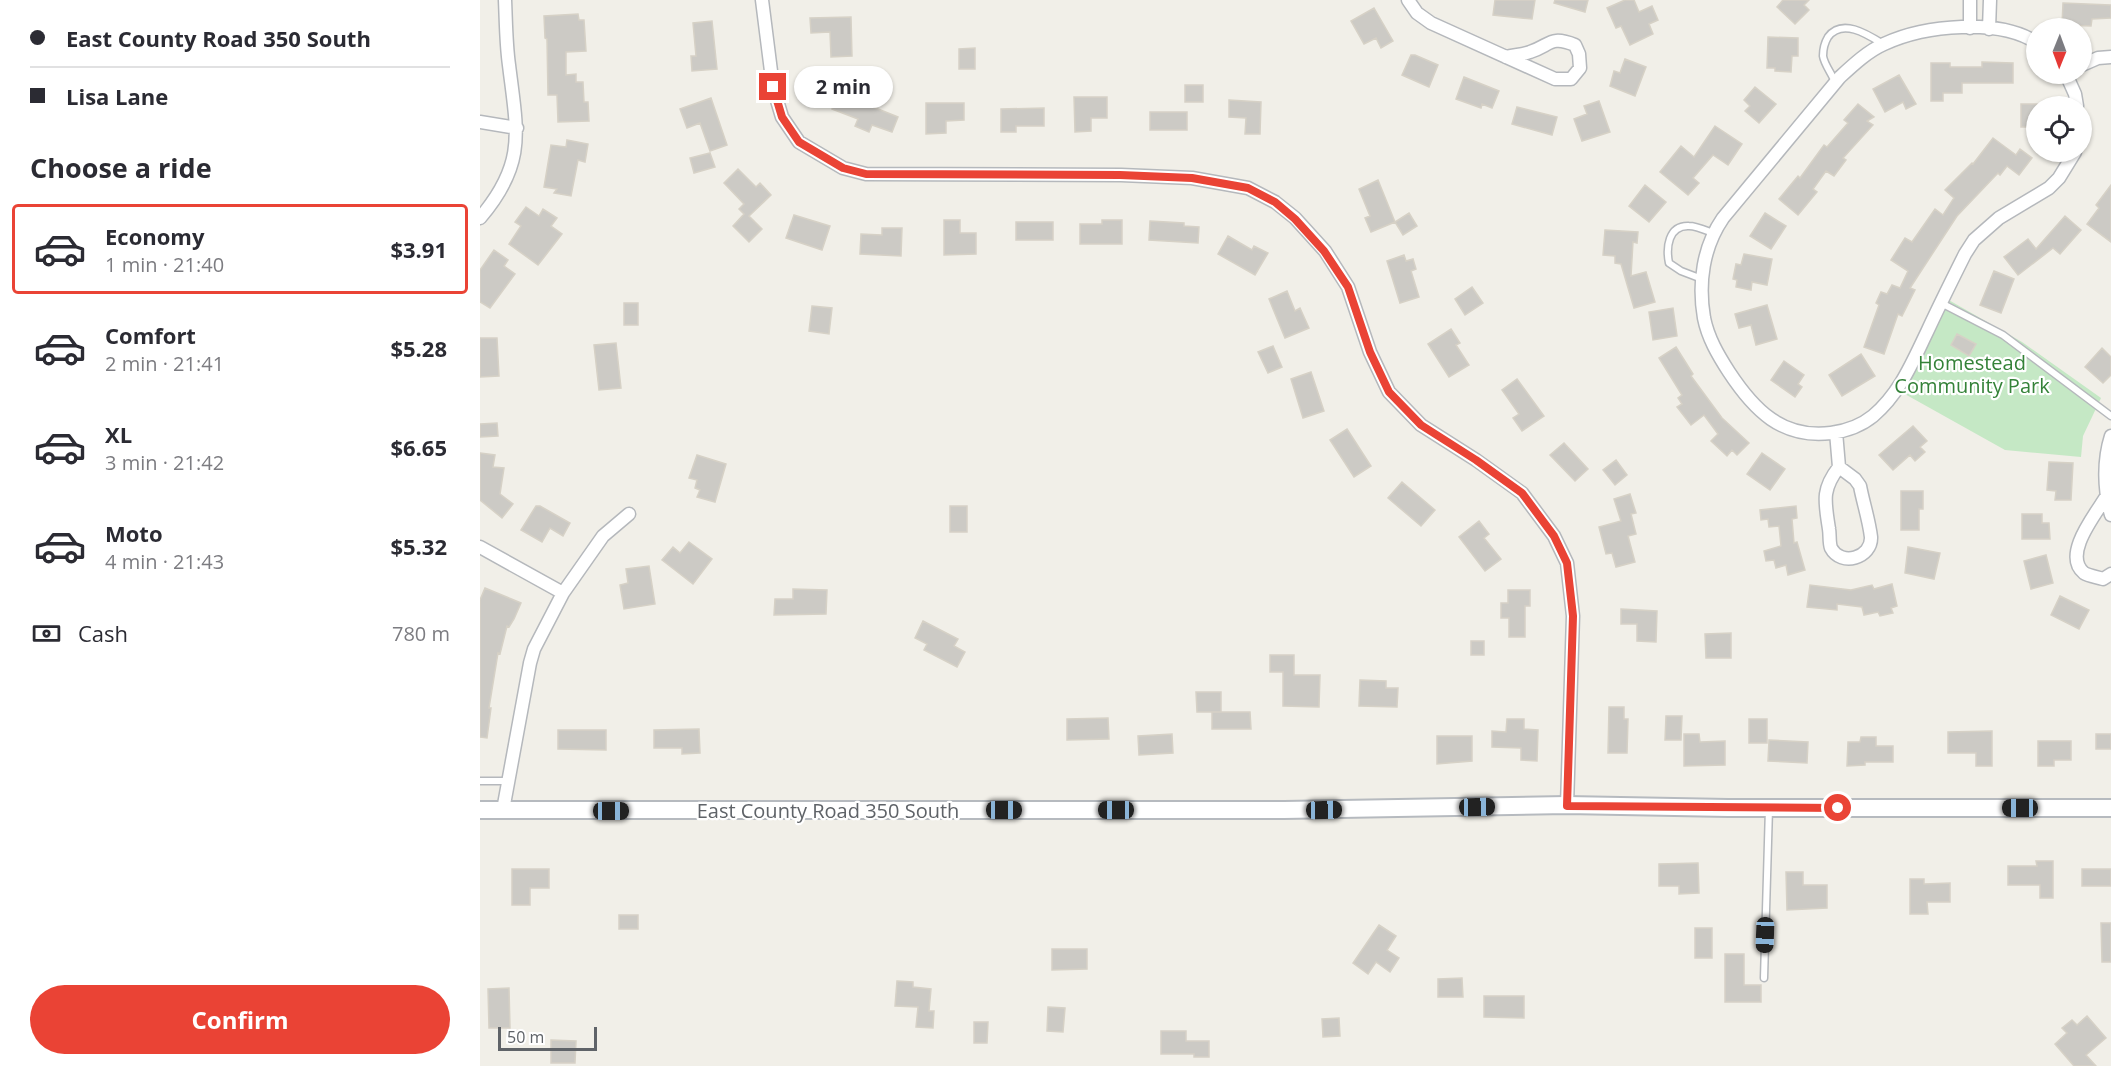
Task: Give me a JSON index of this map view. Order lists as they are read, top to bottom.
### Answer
{
  "streets": {
    "street": ["East County Road 350 South"]
  },
  "parks": ["Homestead Community Park"],
  "scale_bar": "50 m",
  "north": "bottom",
  "page": {
    "banner": ["East County Road 350 South", "Lisa Lane"],
    "bubble": "2 min",
    "heading": "Choose a ride",
    "list": [
      {
        "name": "Economy",
        "note": "1 min · 21:40",
        "value": "$3.91"
      },
      {
        "name": "Comfort",
        "note": "2 min · 21:41",
        "value": "$5.28"
      },
      {
        "name": "XL",
        "note": "3 min · 21:42",
        "value": "$6.65"
      },
      {
        "name": "Moto",
        "note": "4 min · 21:43",
        "value": "$5.32"
      }
    ],
    "pay": ["Cash", "780 m"],
    "buttons": "Confirm",
    "scale": "50 m"
  }
}
